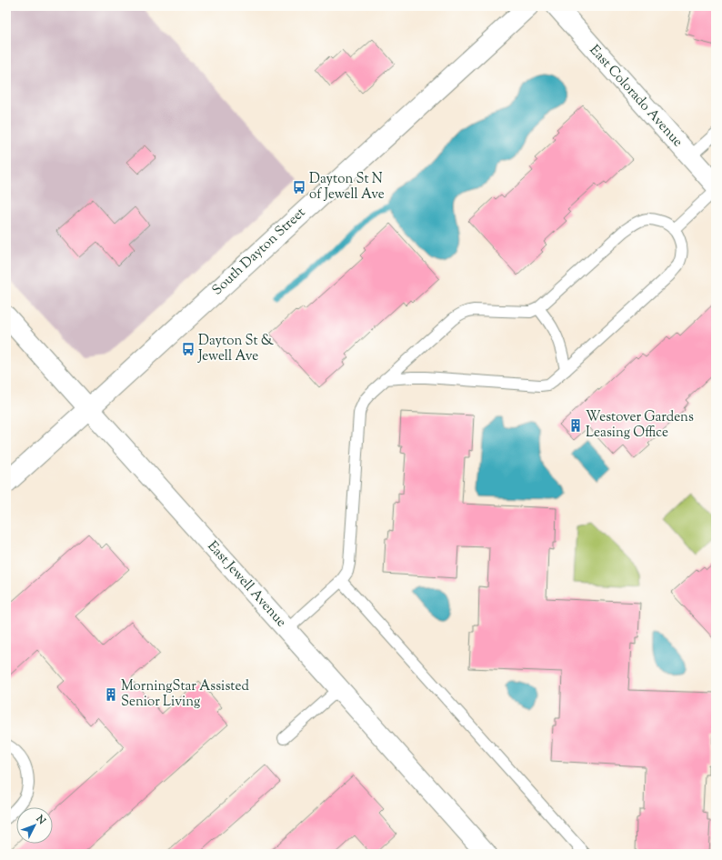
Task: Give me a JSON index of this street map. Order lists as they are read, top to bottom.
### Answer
{
  "streets": {
    "street": ["East Colorado Avenue", "South Dayton Street", "East Jewell Avenue"]
  },
  "crossings": [
    ["South Dayton Street", "East Jewell Avenue"]
  ],
  "places": {
    "bus stop": ["Dayton St N of Jewell Ave", "Dayton St & Jewell Ave"],
    "building": ["Westover Gardens Leasing Office", "MorningStar Assisted Senior Living"]
  },
  "north": "top right"
}
